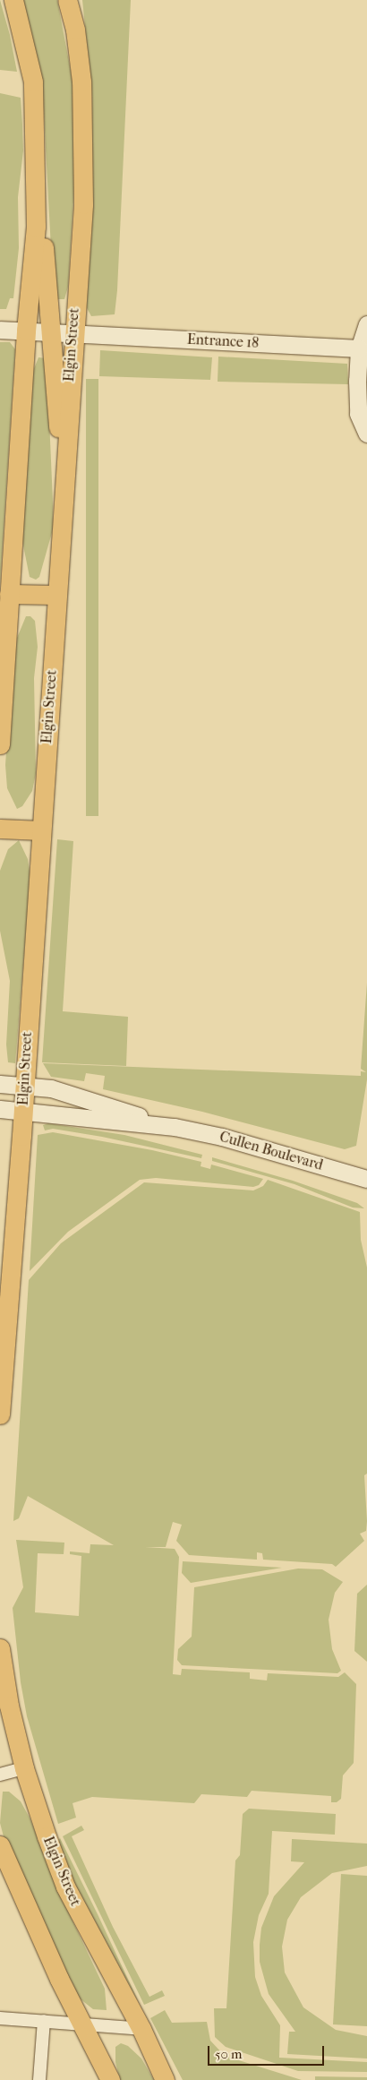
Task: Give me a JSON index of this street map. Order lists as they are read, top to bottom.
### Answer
{
  "streets": {
    "main road": ["Elgin Street"],
    "street": ["Entrance 18", "Cullen Boulevard"]
  },
  "crossings": [
    ["Entrance 18", "Elgin Street"],
    ["Elgin Street", "Cullen Boulevard"]
  ],
  "scale_bar": "50 m"
}
